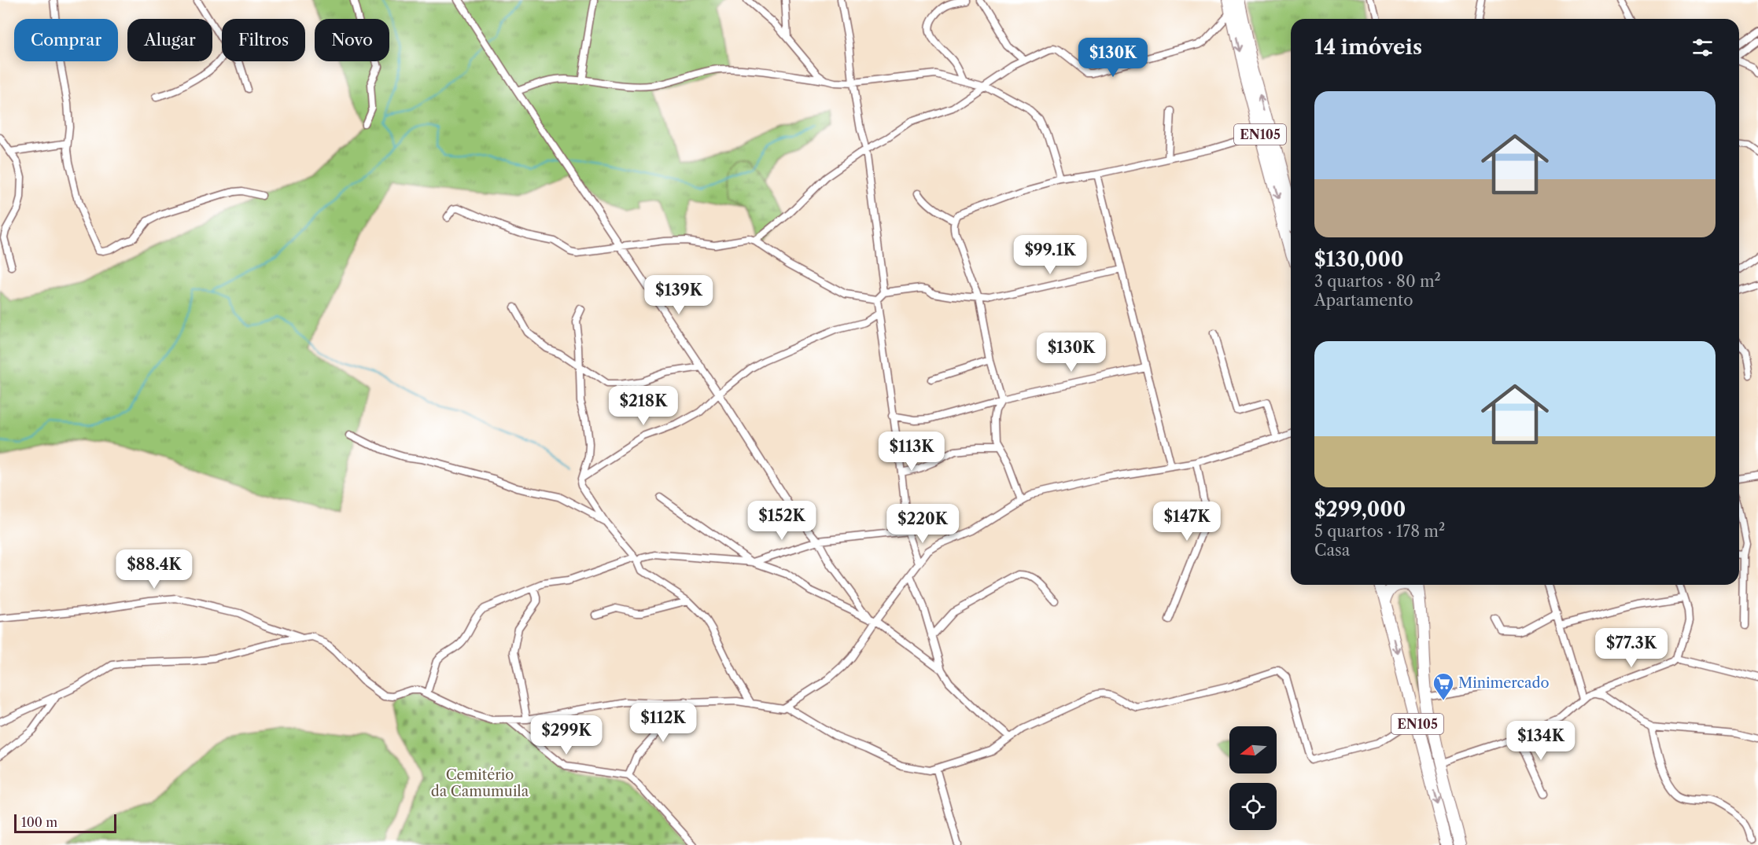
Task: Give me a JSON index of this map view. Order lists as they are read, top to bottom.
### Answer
{
  "streets": {
    "main road": ["EN105"]
  },
  "parks": ["Cemitério da Camumuila"],
  "places": {
    "supermarket": ["Minimercado"]
  },
  "scale_bar": "100 m",
  "north": "left",
  "page": {
    "chip": [
      "Comprar",
      "Alugar",
      "Filtros",
      "Novo"
    ],
    "heading": "14 imóveis",
    "price": [
      "$130K",
      "$99.1K",
      "$139K",
      "$130K",
      "$218K",
      "$113K",
      "$152K",
      "$147K",
      "$220K",
      "$88.4K",
      "$77.3K",
      "$112K",
      "$299K",
      "$134K"
    ],
    "list": [
      {
        "name": "$130,000",
        "note": "3 quartos · 80 m² · Apartamento"
      },
      {
        "name": "$299,000",
        "note": "5 quartos · 178 m² · Casa"
      }
    ],
    "scale": "100 m"
  }
}
